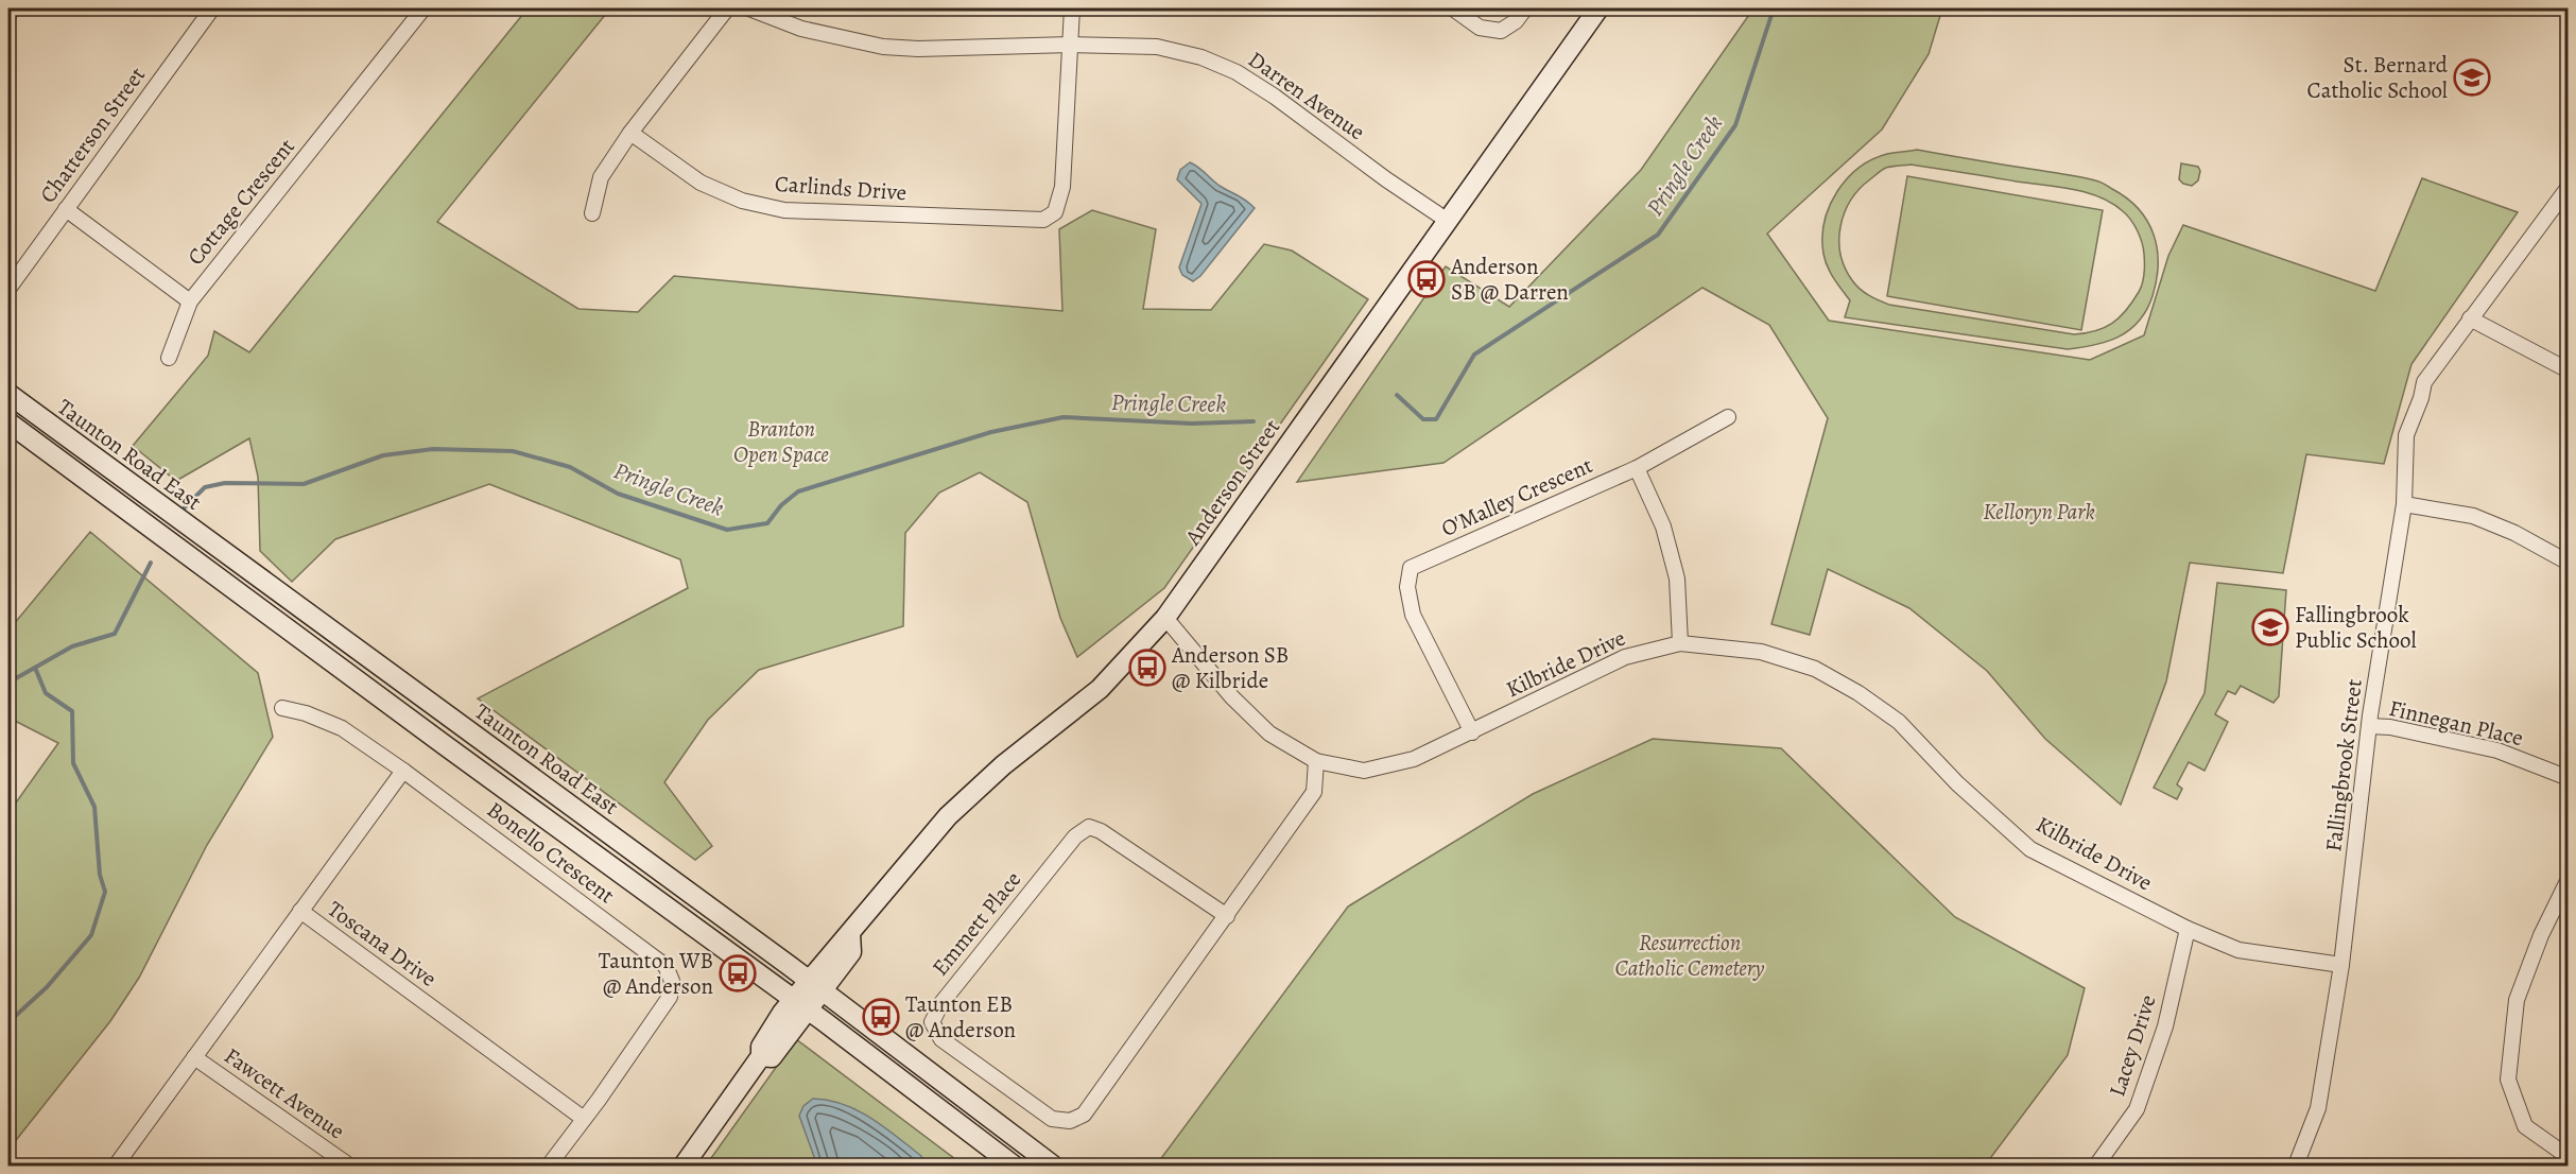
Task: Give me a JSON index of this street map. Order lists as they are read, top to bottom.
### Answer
{
  "streets": {
    "main road": ["Taunton Road East", "Anderson Street"],
    "street": [
      "Darren Avenue",
      "Chatterson Street",
      "Carlinds Drive",
      "Cottage Crescent",
      "O'Malley Crescent",
      "Kilbride Drive",
      "Finnegan Place",
      "Fallingbrook Street",
      "Bonello Crescent",
      "Emmett Place",
      "Toscana Drive",
      "Lacey Drive",
      "Fawcett Avenue"
    ]
  },
  "crossings": [
    ["Darren Avenue", "Carlinds Drive"],
    ["Darren Avenue", "Anderson Street"],
    ["Chatterson Street", "Cottage Crescent"],
    ["Taunton Road East", "Anderson Street"],
    ["Anderson Street", "Kilbride Drive"],
    ["O'Malley Crescent", "Kilbride Drive"],
    ["Kilbride Drive", "Fallingbrook Street"],
    ["Kilbride Drive", "Emmett Place"],
    ["Kilbride Drive", "Lacey Drive"],
    ["Finnegan Place", "Fallingbrook Street"],
    ["Bonello Crescent", "Toscana Drive"],
    ["Toscana Drive", "Fawcett Avenue"]
  ],
  "water": ["Pringle Creek"],
  "parks": ["Branton Open Space", "Kelloryn Park", "Resurrection Catholic Cemetery"],
  "places": {
    "school or university": ["St. Bernard Catholic School", "Fallingbrook Public School"],
    "bus stop": [
      "Anderson SB @ Darren",
      "Anderson SB @ Kilbride",
      "Taunton WB @ Anderson",
      "Taunton EB @ Anderson"
    ]
  }
}
